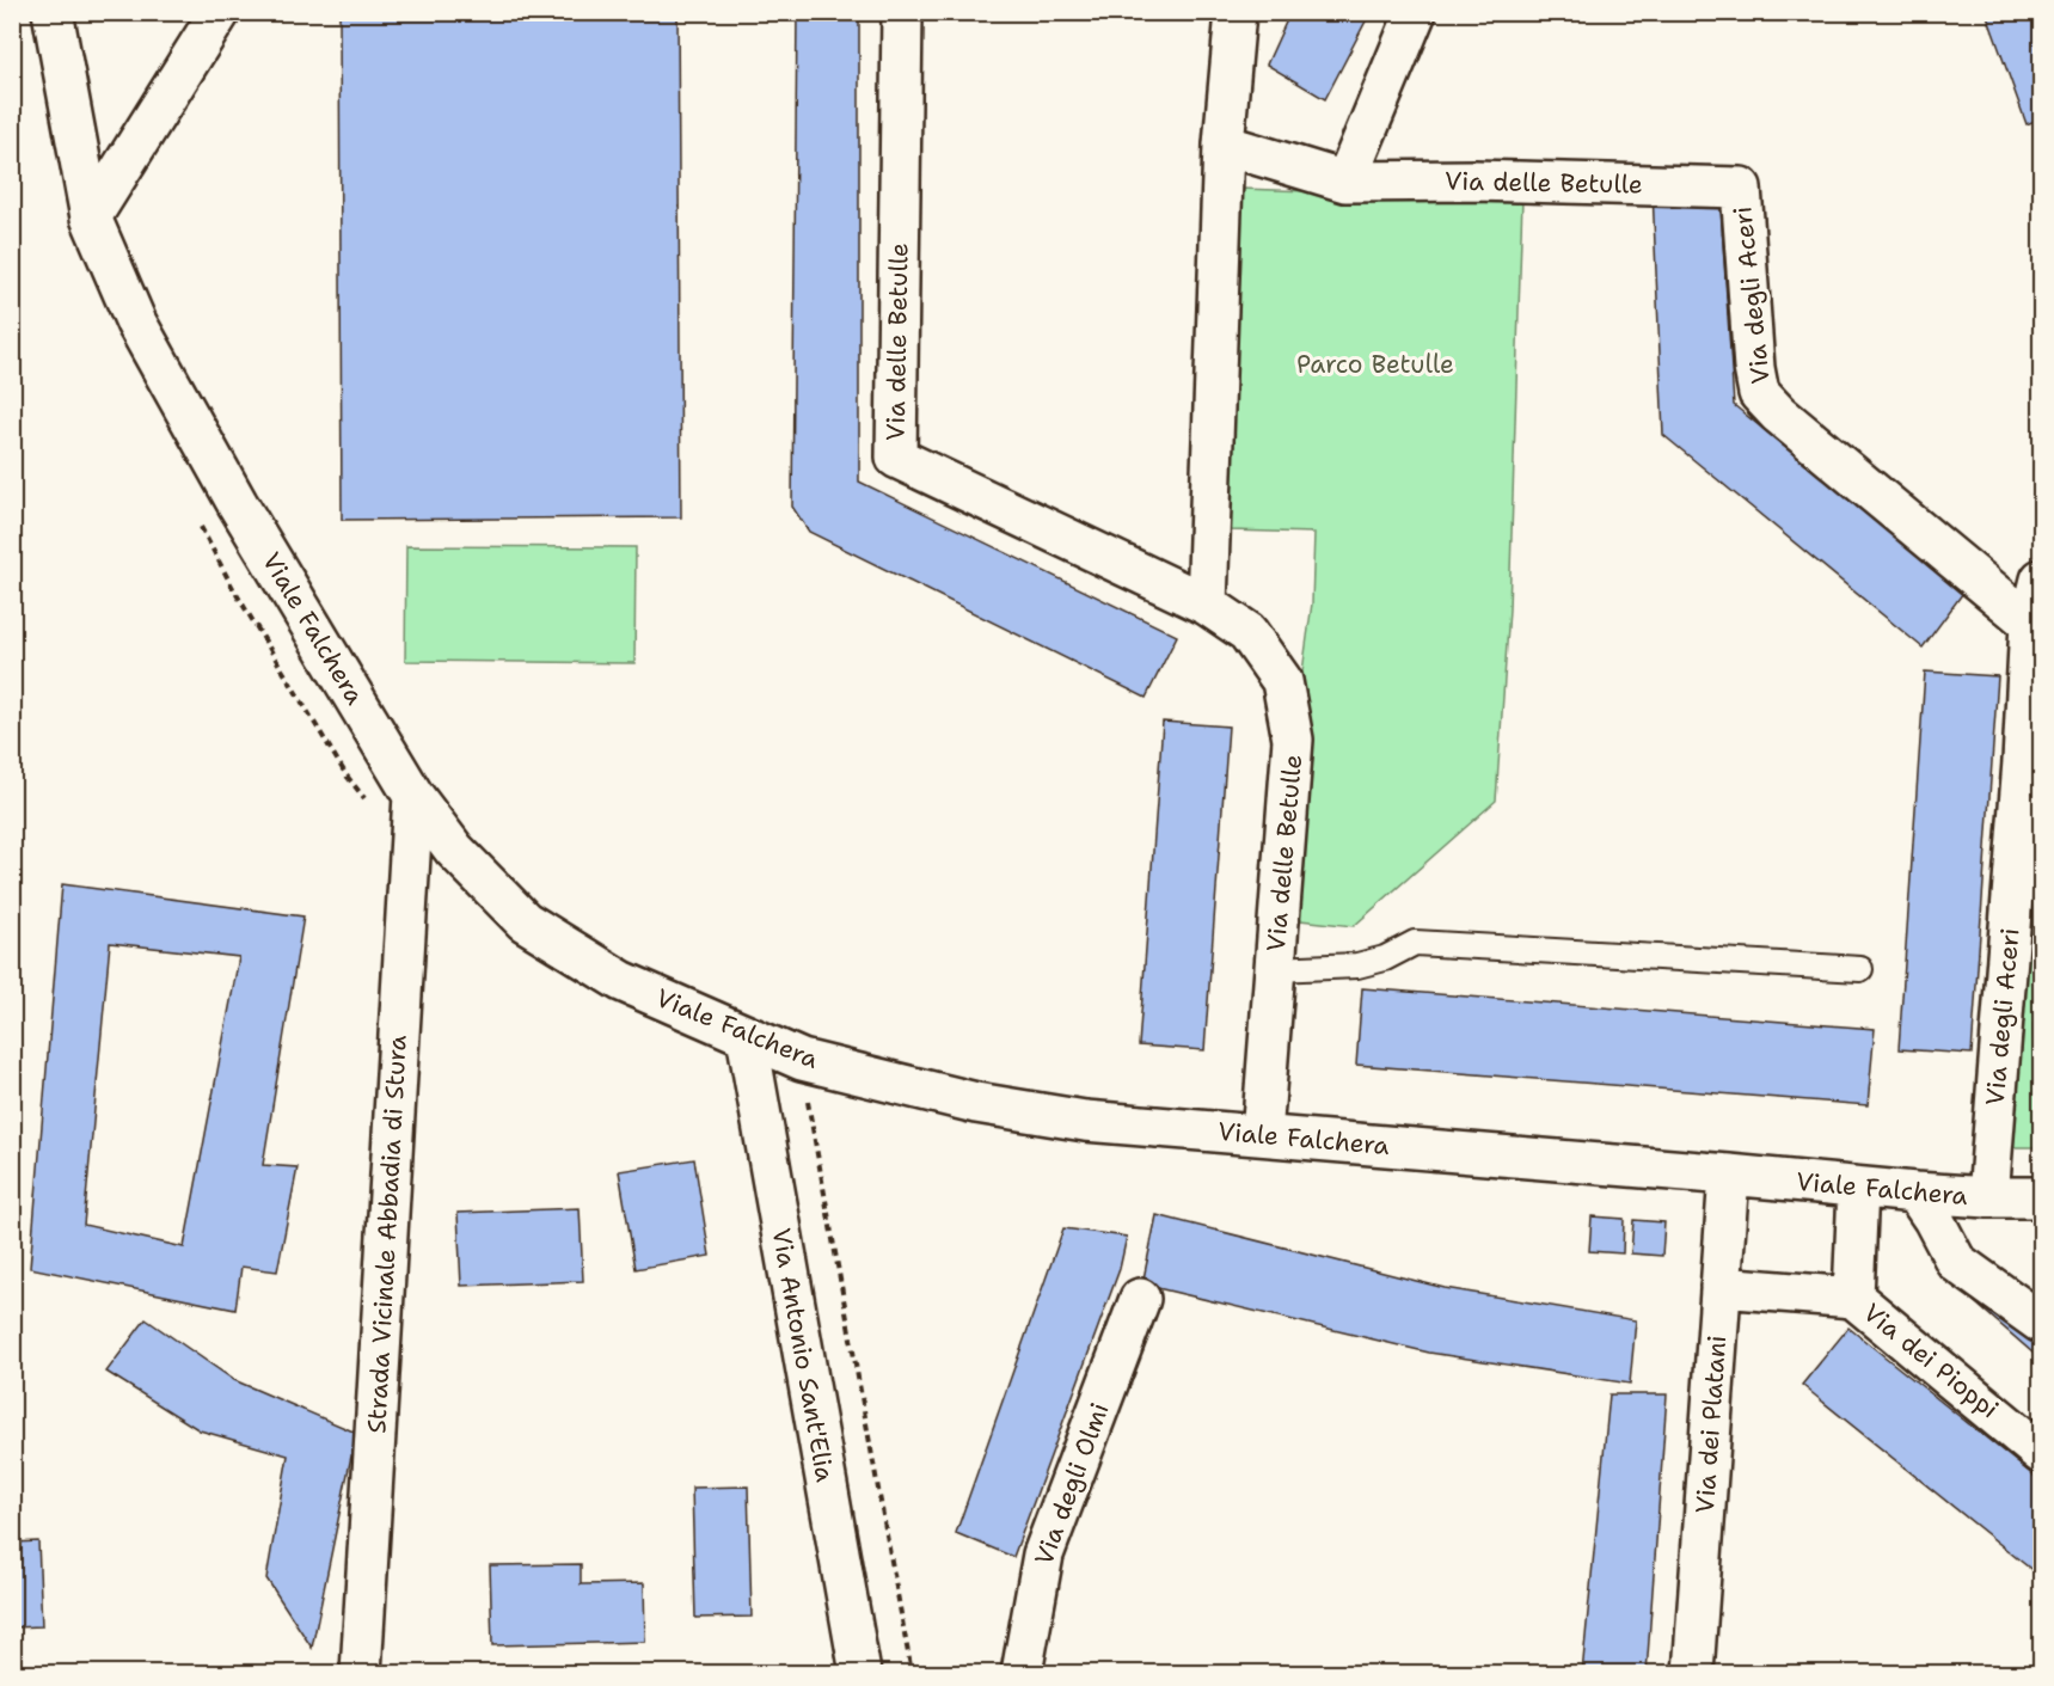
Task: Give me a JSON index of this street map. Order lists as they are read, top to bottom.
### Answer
{
  "streets": {
    "street": [
      "Via delle Betulle",
      "Via degli Aceri",
      "Viale Falchera",
      "Strada Vicinale Abbadia di Stura",
      "Via Antonio Sant'Elia",
      "Via dei Pioppi",
      "Via dei Platani",
      "Via degli Olmi"
    ]
  },
  "crossings": [
    ["Via delle Betulle", "Via degli Aceri"],
    ["Via delle Betulle", "Viale Falchera"],
    ["Via degli Aceri", "Viale Falchera"],
    ["Viale Falchera", "Strada Vicinale Abbadia di Stura"],
    ["Viale Falchera", "Via Antonio Sant'Elia"],
    ["Viale Falchera", "Via dei Platani"]
  ],
  "parks": ["Parco Betulle"]
}
